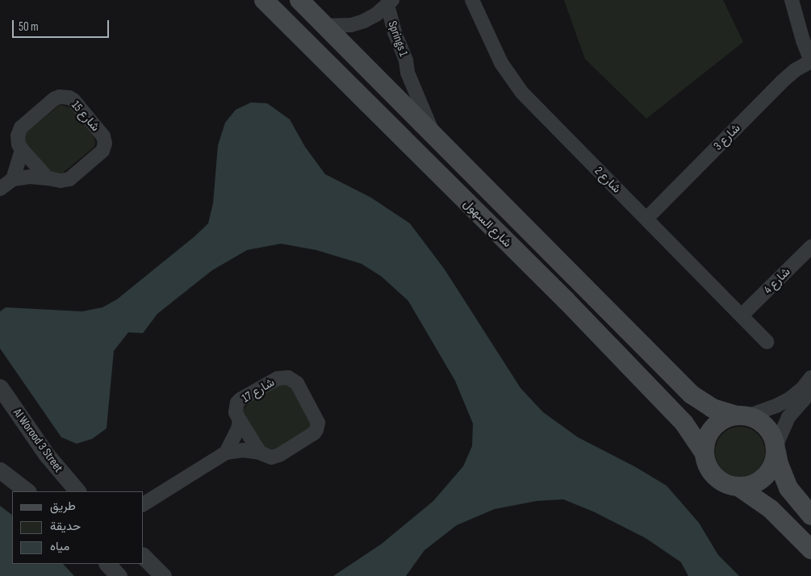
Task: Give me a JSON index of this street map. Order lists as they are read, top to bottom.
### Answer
{
  "streets": {
    "main road": ["شارع السهول"],
    "street": [
      "Springs 1",
      "شارع 15",
      "شارع 3",
      "شارع 2",
      "شارع 4",
      "شارع 17",
      "Al Worood 3 Street"
    ]
  },
  "crossings": [
    ["Springs 1", "شارع السهول"],
    ["شارع 3", "شارع 2"],
    ["شارع 2", "شارع 4"]
  ],
  "legend": ["طريق", "حديقة", "مياه"],
  "scale_bar": "50 m"
}
